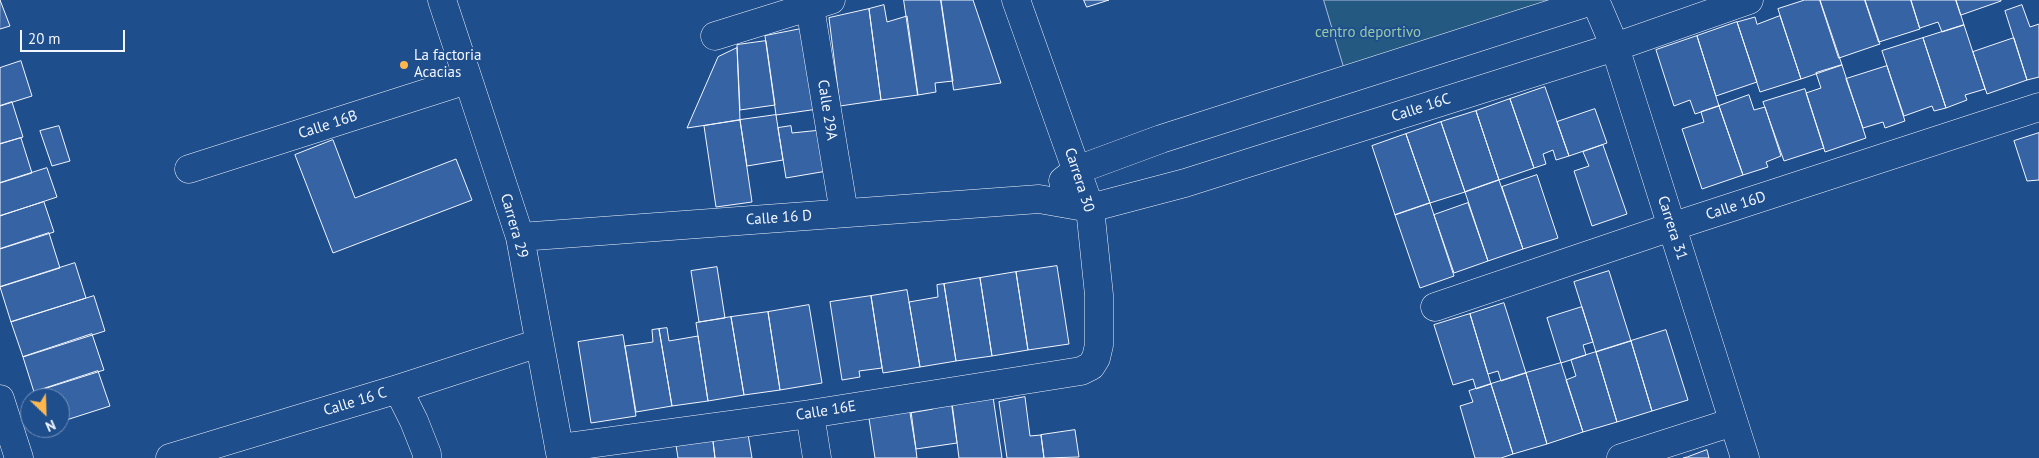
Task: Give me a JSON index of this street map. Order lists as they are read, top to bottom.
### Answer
{
  "streets": {
    "street": [
      "Calle 16C",
      "Calle 29A",
      "Calle 16B",
      "Carrera 30",
      "Calle 16D",
      "Calle 16 D",
      "Carrera 29",
      "Carrera 31",
      "Calle 16 C",
      "Calle 16E"
    ]
  },
  "crossings": [
    ["Calle 16C", "Carrera 30"],
    ["Calle 16C", "Calle 16 D"],
    ["Calle 16C", "Carrera 31"],
    ["Calle 29A", "Calle 16 D"],
    ["Calle 16B", "Carrera 29"],
    ["Carrera 30", "Calle 16 D"],
    ["Carrera 30", "Calle 16E"],
    ["Calle 16D", "Carrera 31"],
    ["Calle 16 D", "Carrera 29"],
    ["Carrera 29", "Calle 16 C"],
    ["Carrera 29", "Calle 16E"]
  ],
  "parks": ["centro deportivo"],
  "places": ["La factoria Acacias"],
  "scale_bar": "20 m",
  "north": "bottom right"
}
